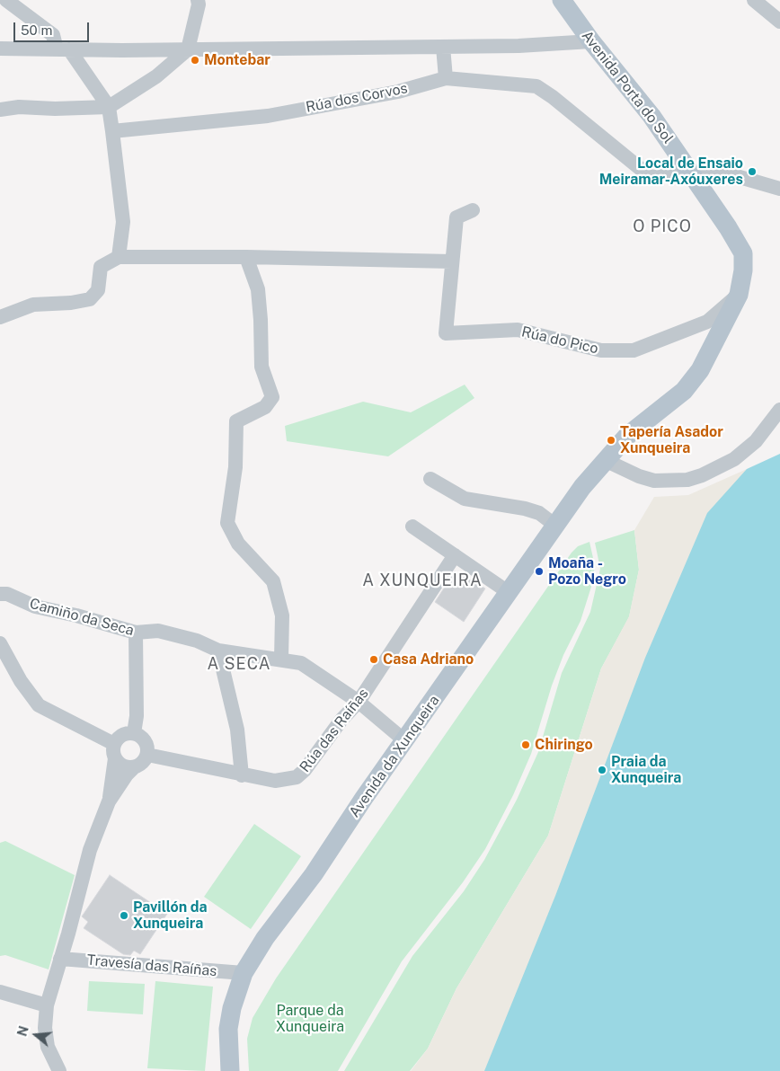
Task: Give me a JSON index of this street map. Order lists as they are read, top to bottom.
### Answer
{
  "streets": {
    "main road": ["Avenida Porta do Sol", "Avenida da Xunqueira"],
    "street": [
      "Rúa dos Corvos",
      "Rúa do Pico",
      "Camiño da Seca",
      "Rúa das Raíñas",
      "Travesía das Raíñas"
    ]
  },
  "crossings": [
    ["Avenida Porta do Sol", "Rúa dos Corvos"],
    ["Avenida Porta do Sol", "Rúa do Pico"],
    ["Avenida Porta do Sol", "Avenida da Xunqueira"],
    ["Camiño da Seca", "Rúa das Raíñas"],
    ["Camiño da Seca", "Avenida da Xunqueira"],
    ["Avenida da Xunqueira", "Travesía das Raíñas"]
  ],
  "districts": ["O PICO", "A XUNQUEIRA", "A SECA"],
  "parks": ["Parque da Xunqueira"],
  "places": [
    "Montebar",
    "Local de Ensaio Meiramar-Axóuxeres",
    "Tapería Asador Xunqueira",
    "Moaña - Pozo Negro",
    "Casa Adriano",
    "Chiringo",
    "Praia da Xunqueira",
    "Pavillón da Xunqueira"
  ],
  "scale_bar": "50 m",
  "north": "left"
}
